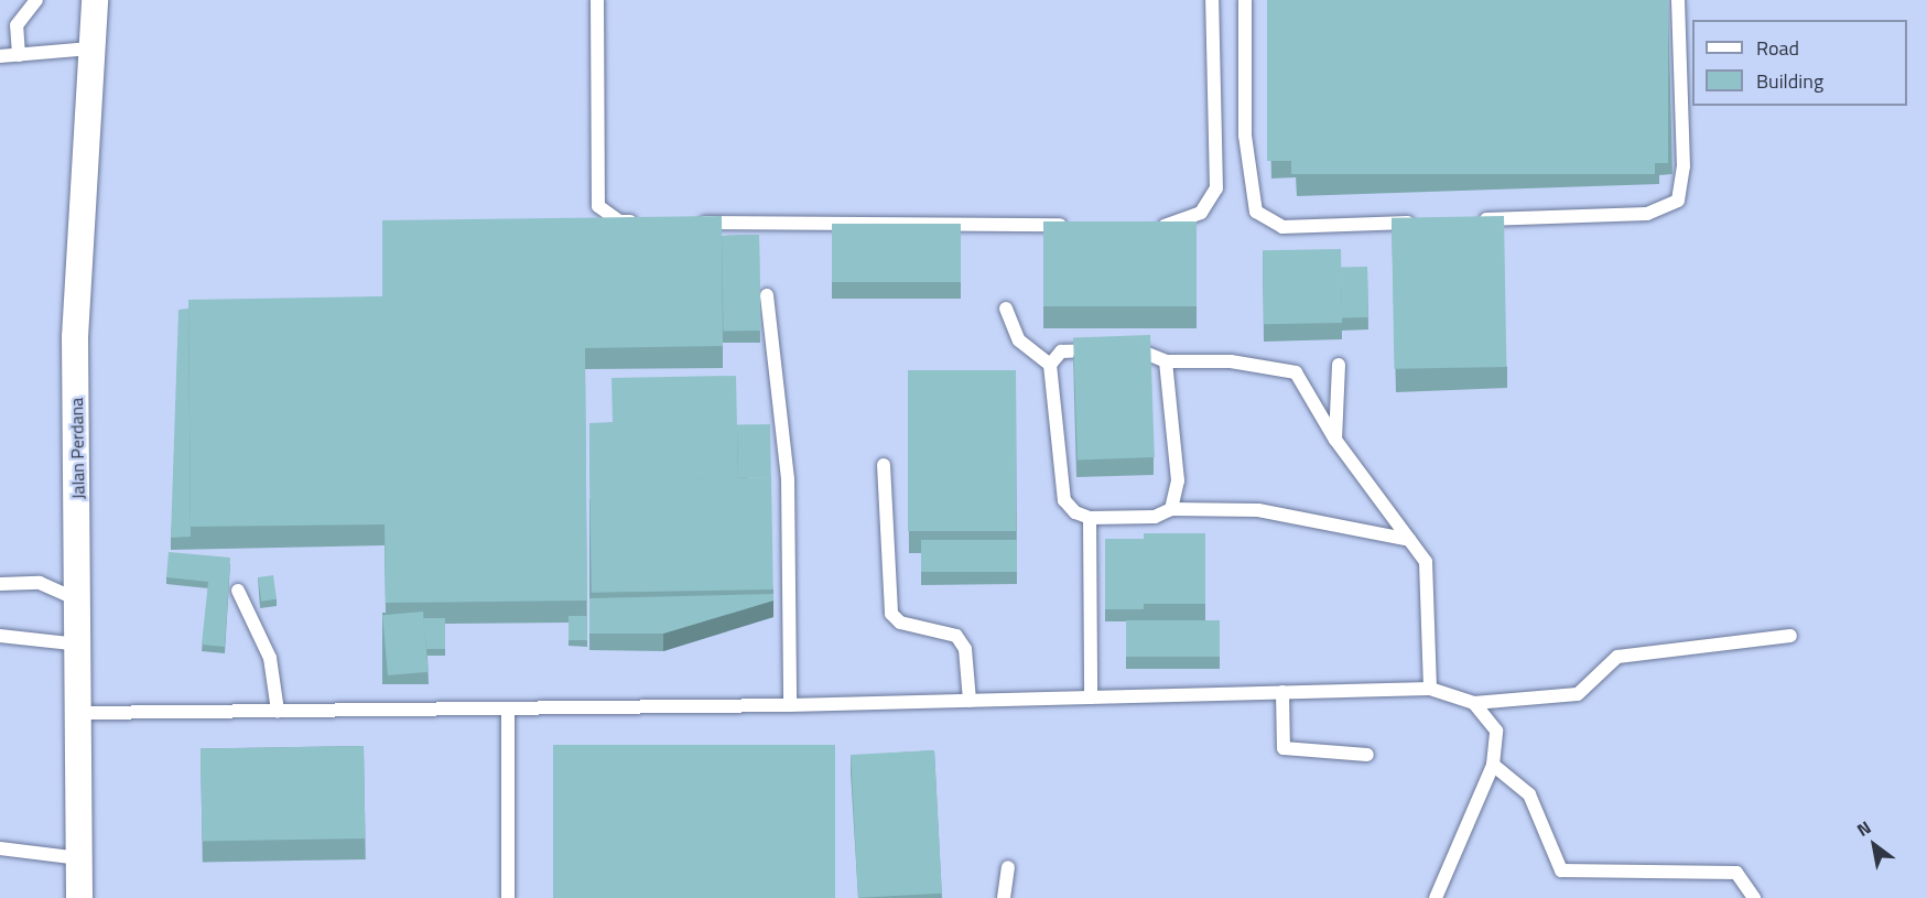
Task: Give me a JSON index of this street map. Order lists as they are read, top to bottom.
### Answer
{
  "streets": {
    "street": ["Jalan Perdana"]
  },
  "legend": ["Road", "Building"],
  "north": "top left"
}
